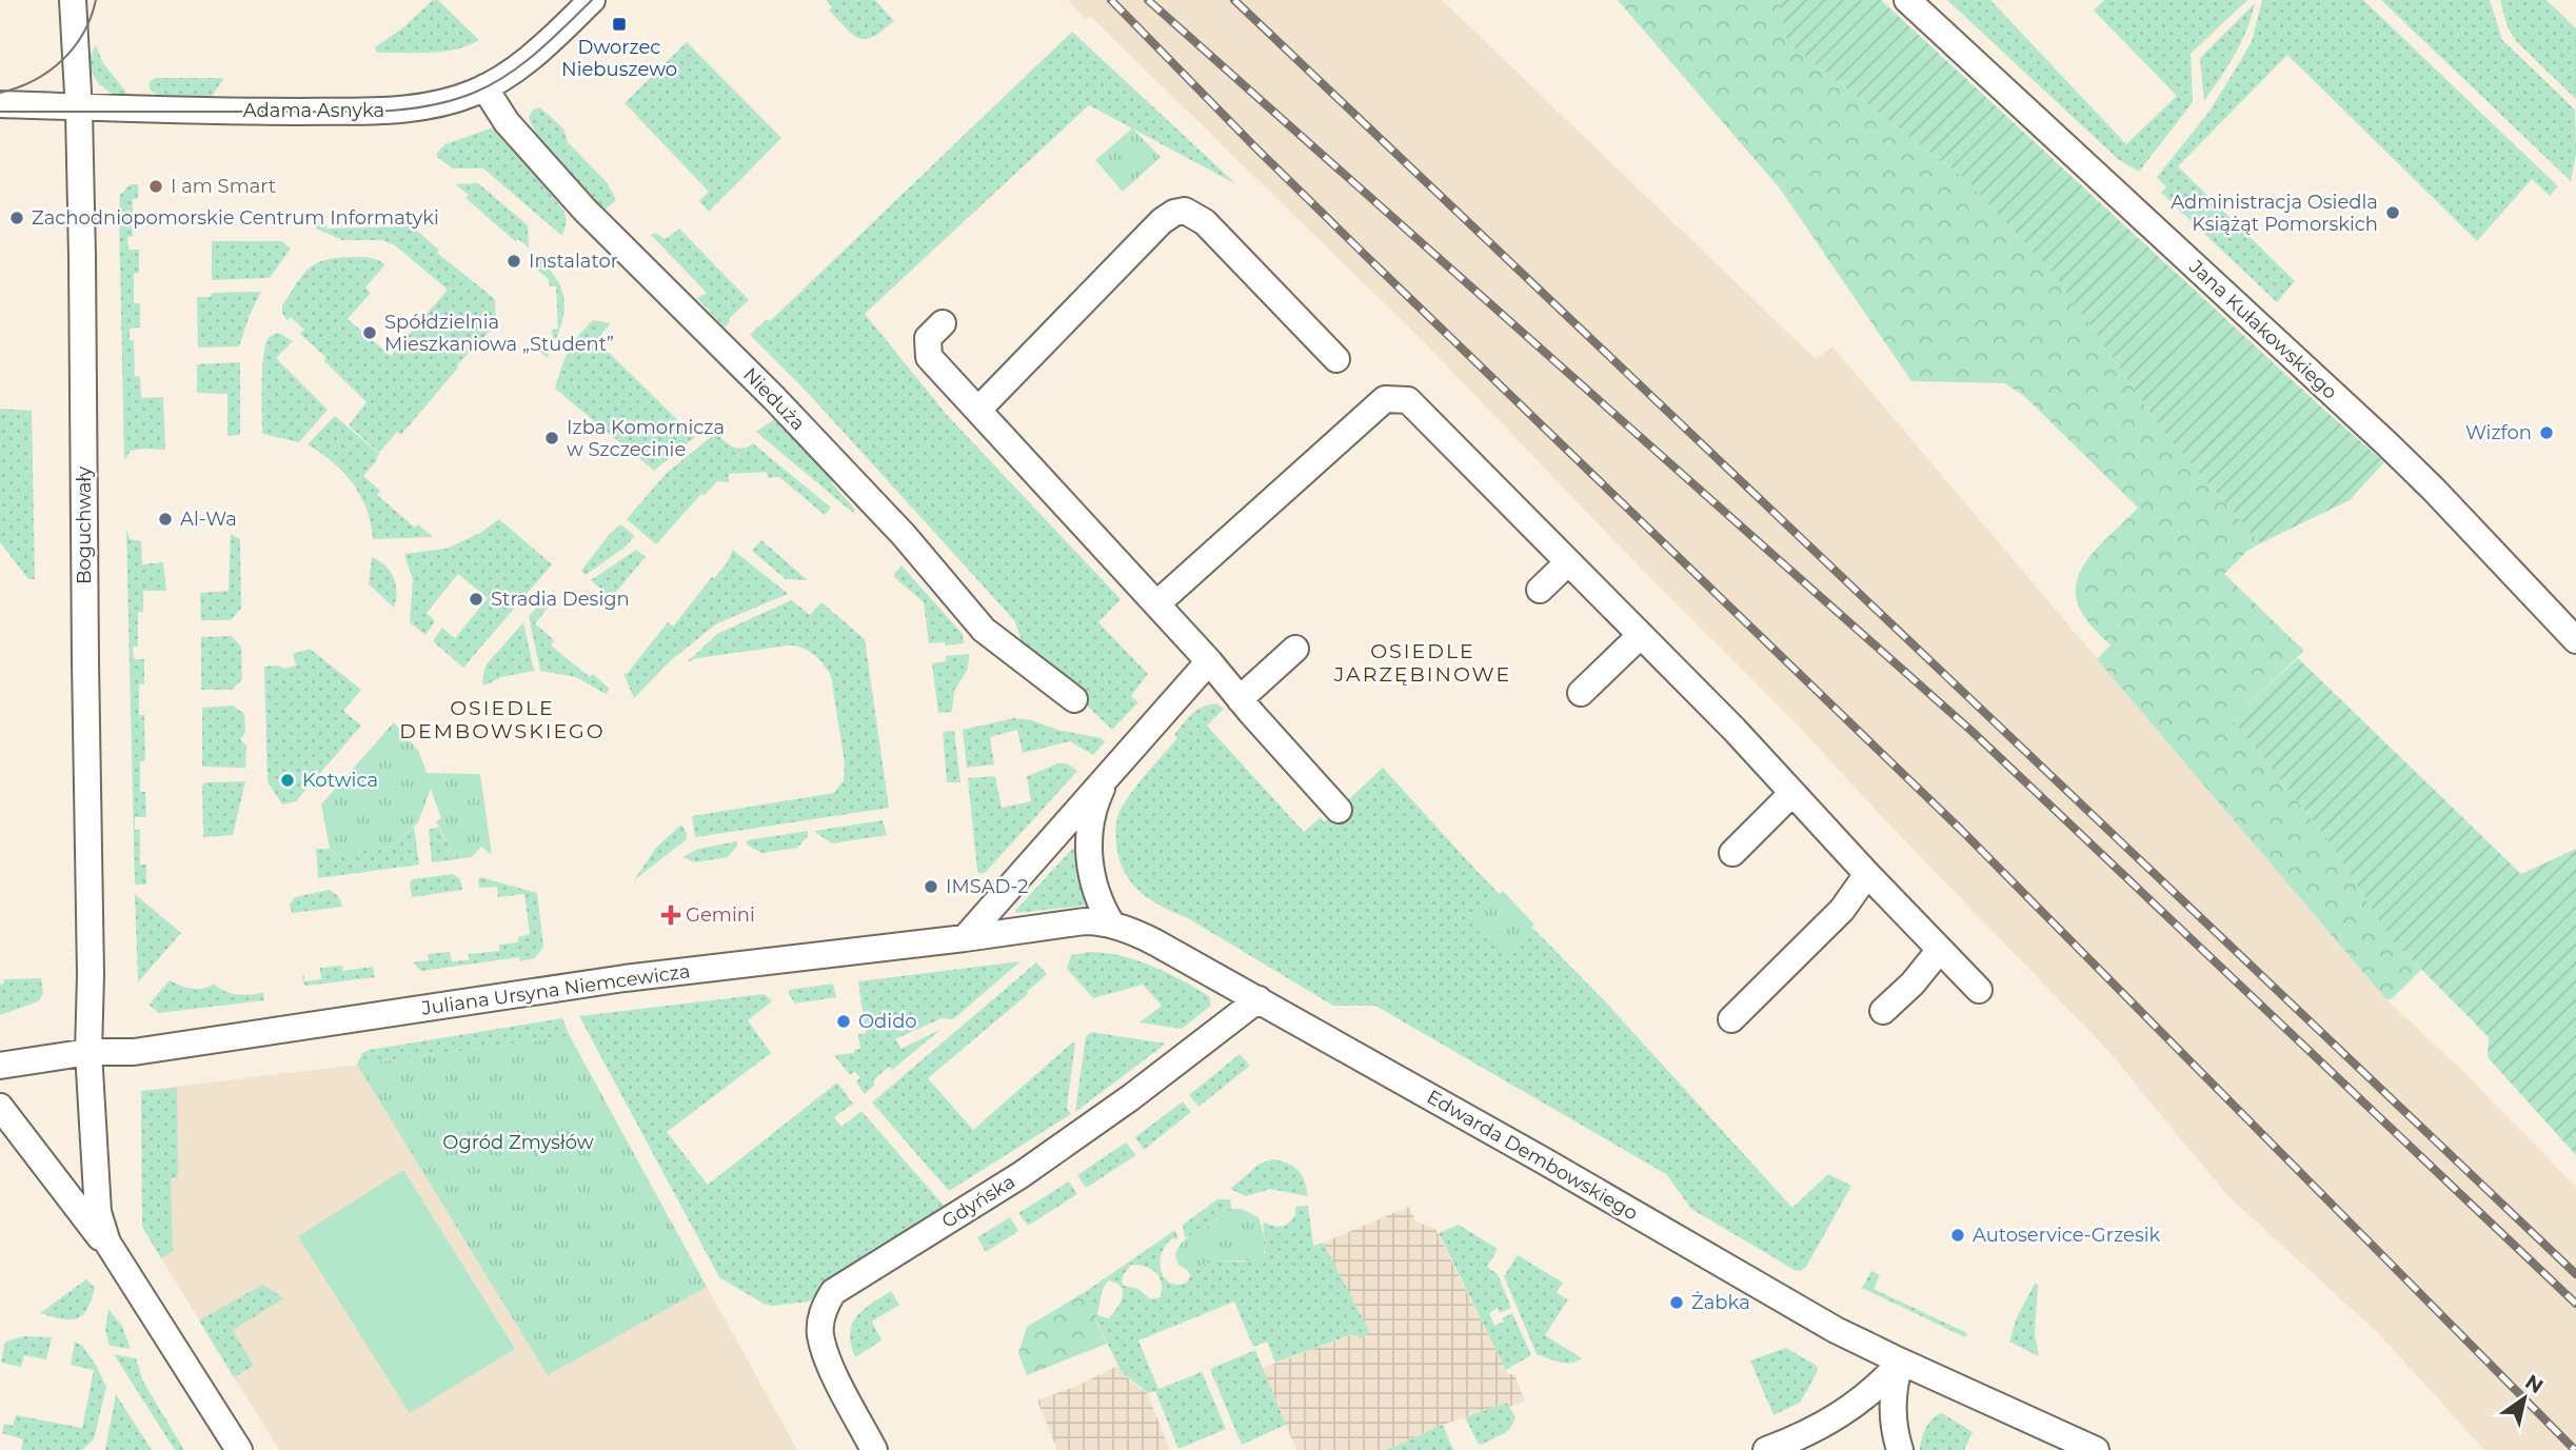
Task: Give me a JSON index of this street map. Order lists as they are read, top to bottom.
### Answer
{
  "streets": {
    "street": [
      "Adama Asnyka",
      "Jana Kułakowskiego",
      "Nieduża",
      "Boguchwały",
      "Juliana Ursyna Niemcewicza",
      "Edwarda Dembowskiego",
      "Gdyńska"
    ]
  },
  "crossings": [
    ["Adama Asnyka", "Nieduża"],
    ["Adama Asnyka", "Boguchwały"],
    ["Boguchwały", "Juliana Ursyna Niemcewicza"],
    ["Juliana Ursyna Niemcewicza", "Edwarda Dembowskiego"],
    ["Edwarda Dembowskiego", "Gdyńska"]
  ],
  "districts": ["OSIEDLE JARZĘBINOWE", "OSIEDLE DEMBOWSKIEGO"],
  "parks": ["Ogród Zmysłów"],
  "places": {
    "transit": ["Dworzec Niebuszewo"],
    "other": [
      "I am Smart",
      "Administracja Osiedla Książąt Pomorskich",
      "Zachodniopomorskie Centrum Informatyki",
      "Instalator",
      "Spółdzielnia Mieszkaniowa „Student”",
      "Wizfon",
      "Izba Komornicza w Szczecinie",
      "Al-Wa",
      "Stradia Design",
      "Kotwica",
      "IMSAD-2",
      "Odido",
      "Autoservice-Grzesik",
      "Żabka"
    ],
    "health": ["Gemini"]
  },
  "north": "top right"
}
